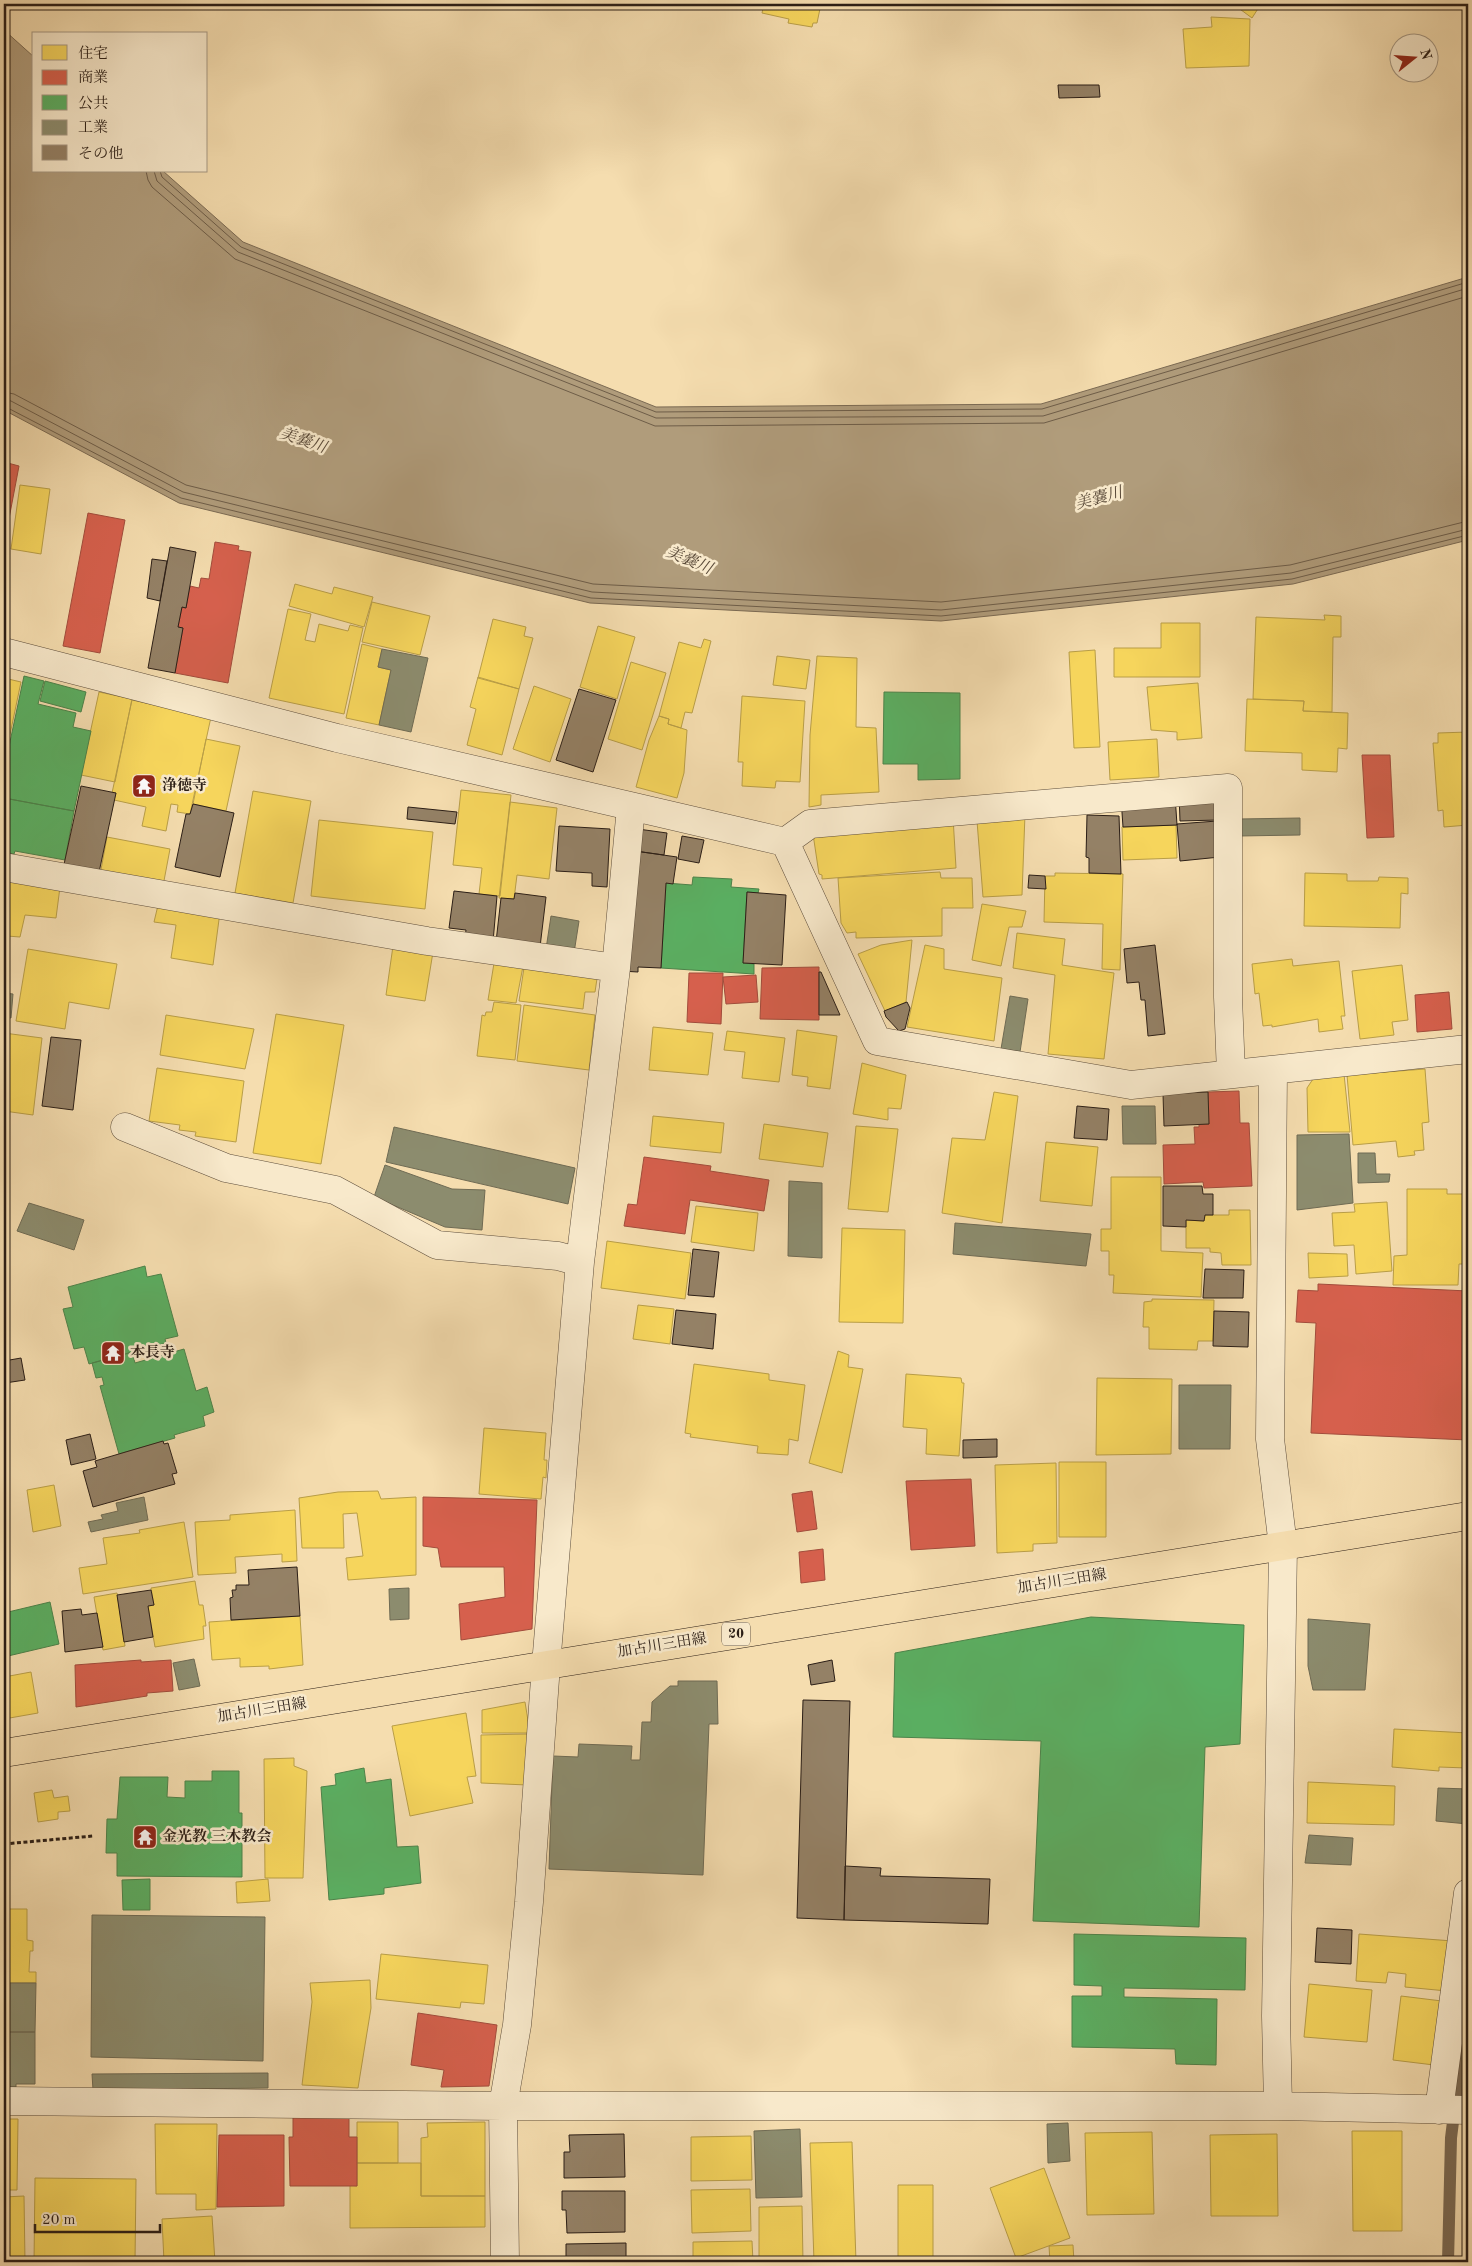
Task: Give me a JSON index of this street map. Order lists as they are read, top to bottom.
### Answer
{
  "streets": {
    "main road": ["加古川三田線", "20"]
  },
  "water": ["美嚢川"],
  "places": {
    "temple": ["浄徳寺", "本長寺", "金光教 三木教会"]
  },
  "legend": [
    "住宅",
    "商業",
    "公共",
    "工業",
    "その他"
  ],
  "scale_bar": "20 m",
  "north": "right"
}
